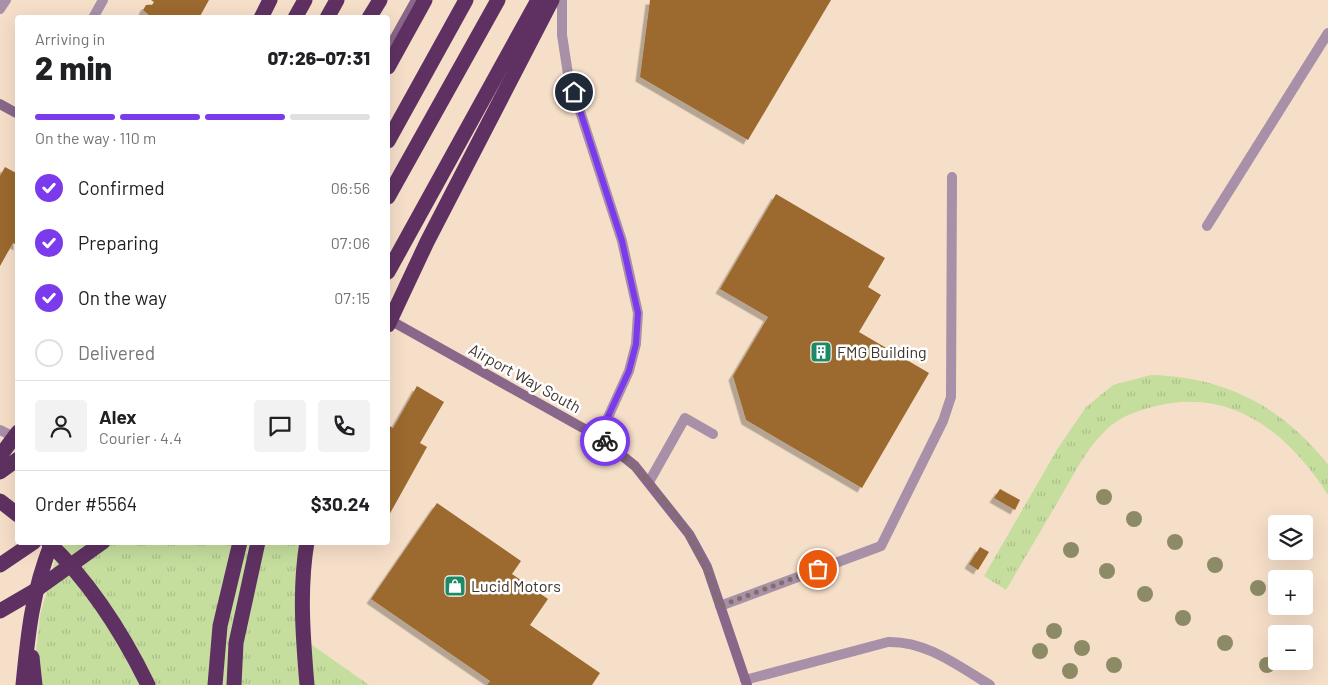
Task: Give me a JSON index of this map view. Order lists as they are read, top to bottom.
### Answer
{
  "streets": {
    "main road": ["Airport Way South"]
  },
  "places": {
    "building": ["FMG Building"],
    "shop": ["Lucid Motors"]
  },
  "page": {
    "heading": ["2 min", "Arriving in", "07:26–07:31"],
    "panel": [
      "Alex",
      "Courier · 4.4",
      "Order #5564",
      "$30.24"
    ],
    "bar": "On the way · 110 m",
    "list": [
      ["Confirmed", "06:56"],
      ["Preparing", "07:06"],
      ["On the way", "07:15"],
      "Delivered"
    ],
    "map_buttons": ["+", "−"]
  }
}
